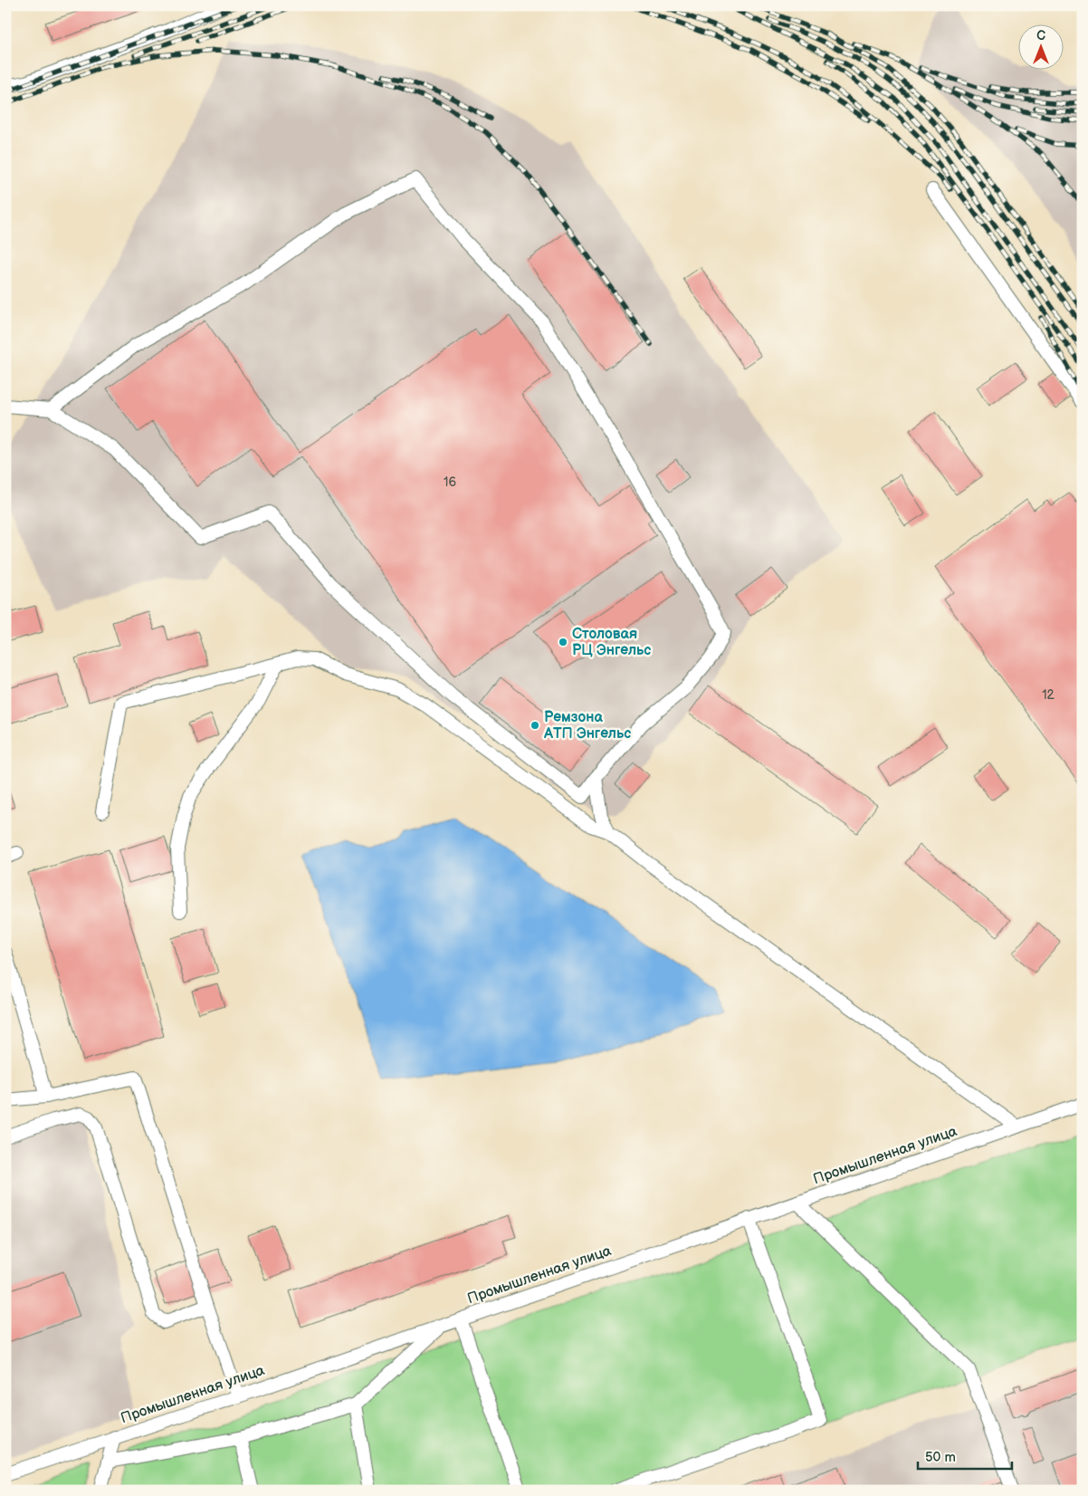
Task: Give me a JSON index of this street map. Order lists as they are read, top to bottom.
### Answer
{
  "streets": {
    "street": ["Промышленная улица"]
  },
  "places": ["Столовая РЦ Энгельс", "Ремзона АТП Энгельс"],
  "house_numbers": ["16", "12"],
  "scale_bar": "50 m",
  "north": "top"
}
